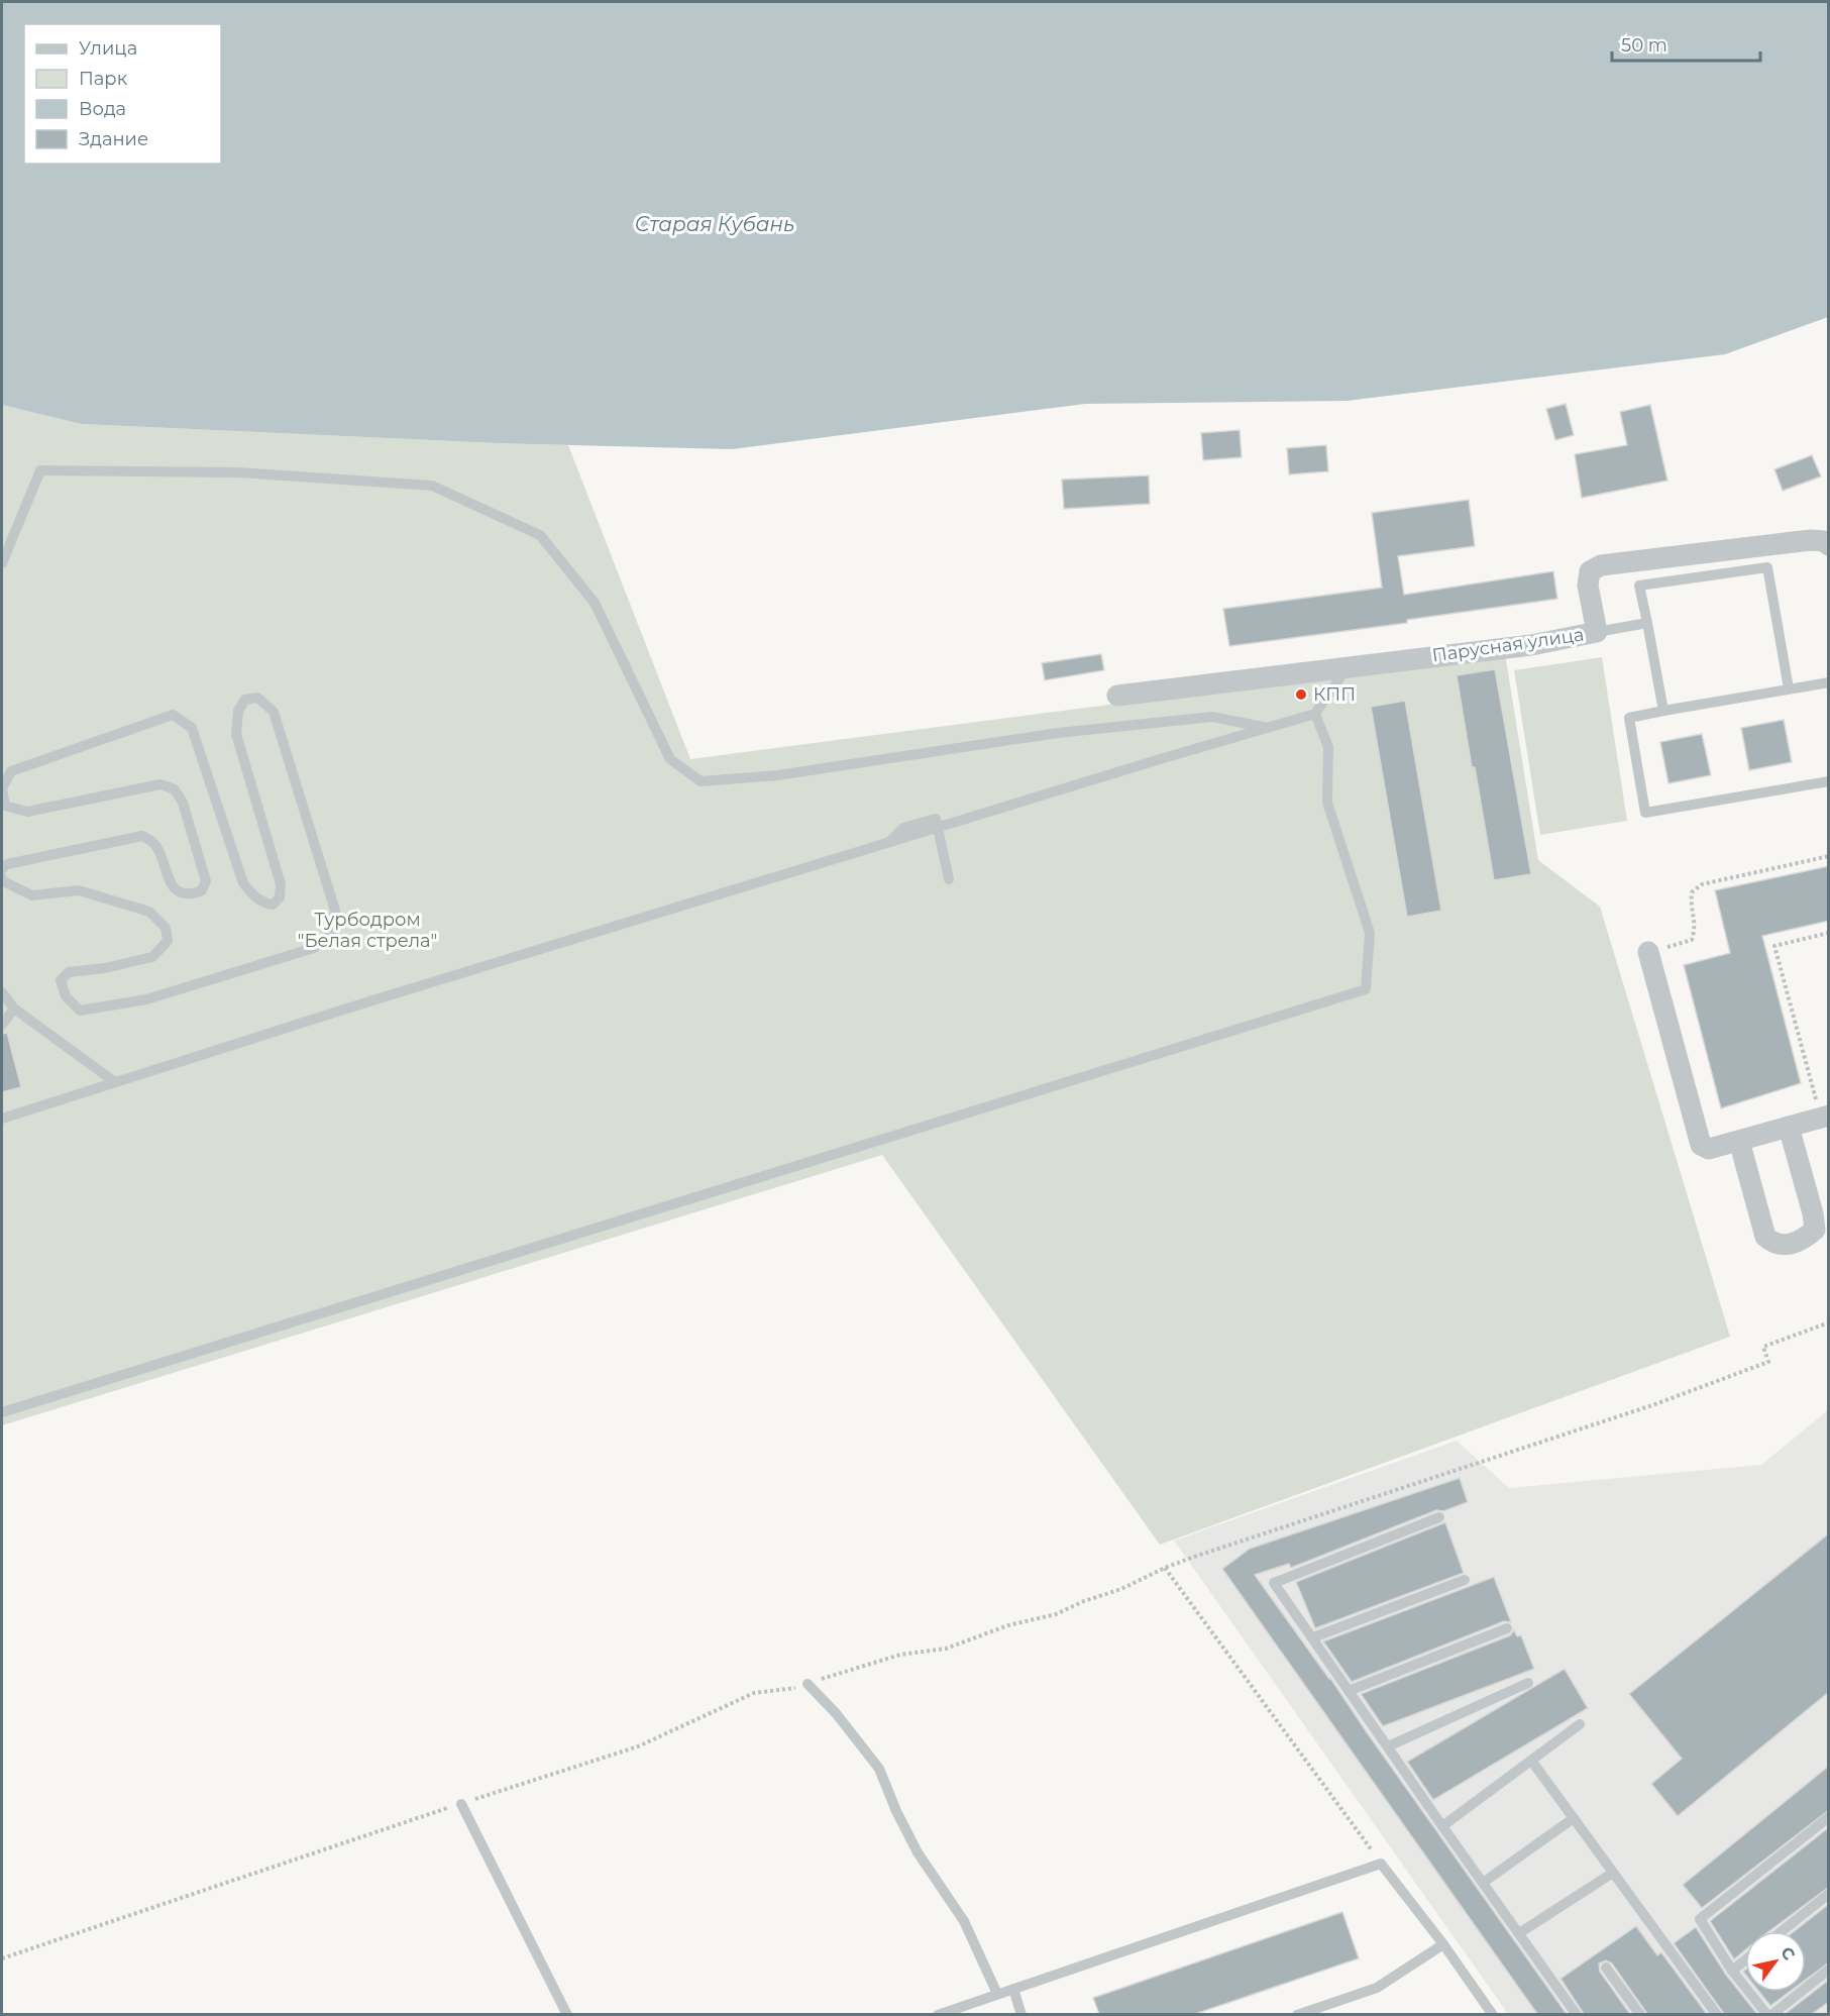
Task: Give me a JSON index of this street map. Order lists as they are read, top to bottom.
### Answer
{
  "streets": {
    "street": ["Парусная улица"]
  },
  "water": ["Старая Кубань"],
  "parks": ["Турбодром \"Белая стрела\""],
  "places": ["КПП"],
  "legend": [
    "Улица",
    "Парк",
    "Вода",
    "Здание"
  ],
  "scale_bar": "50 m",
  "north": "top right"
}
